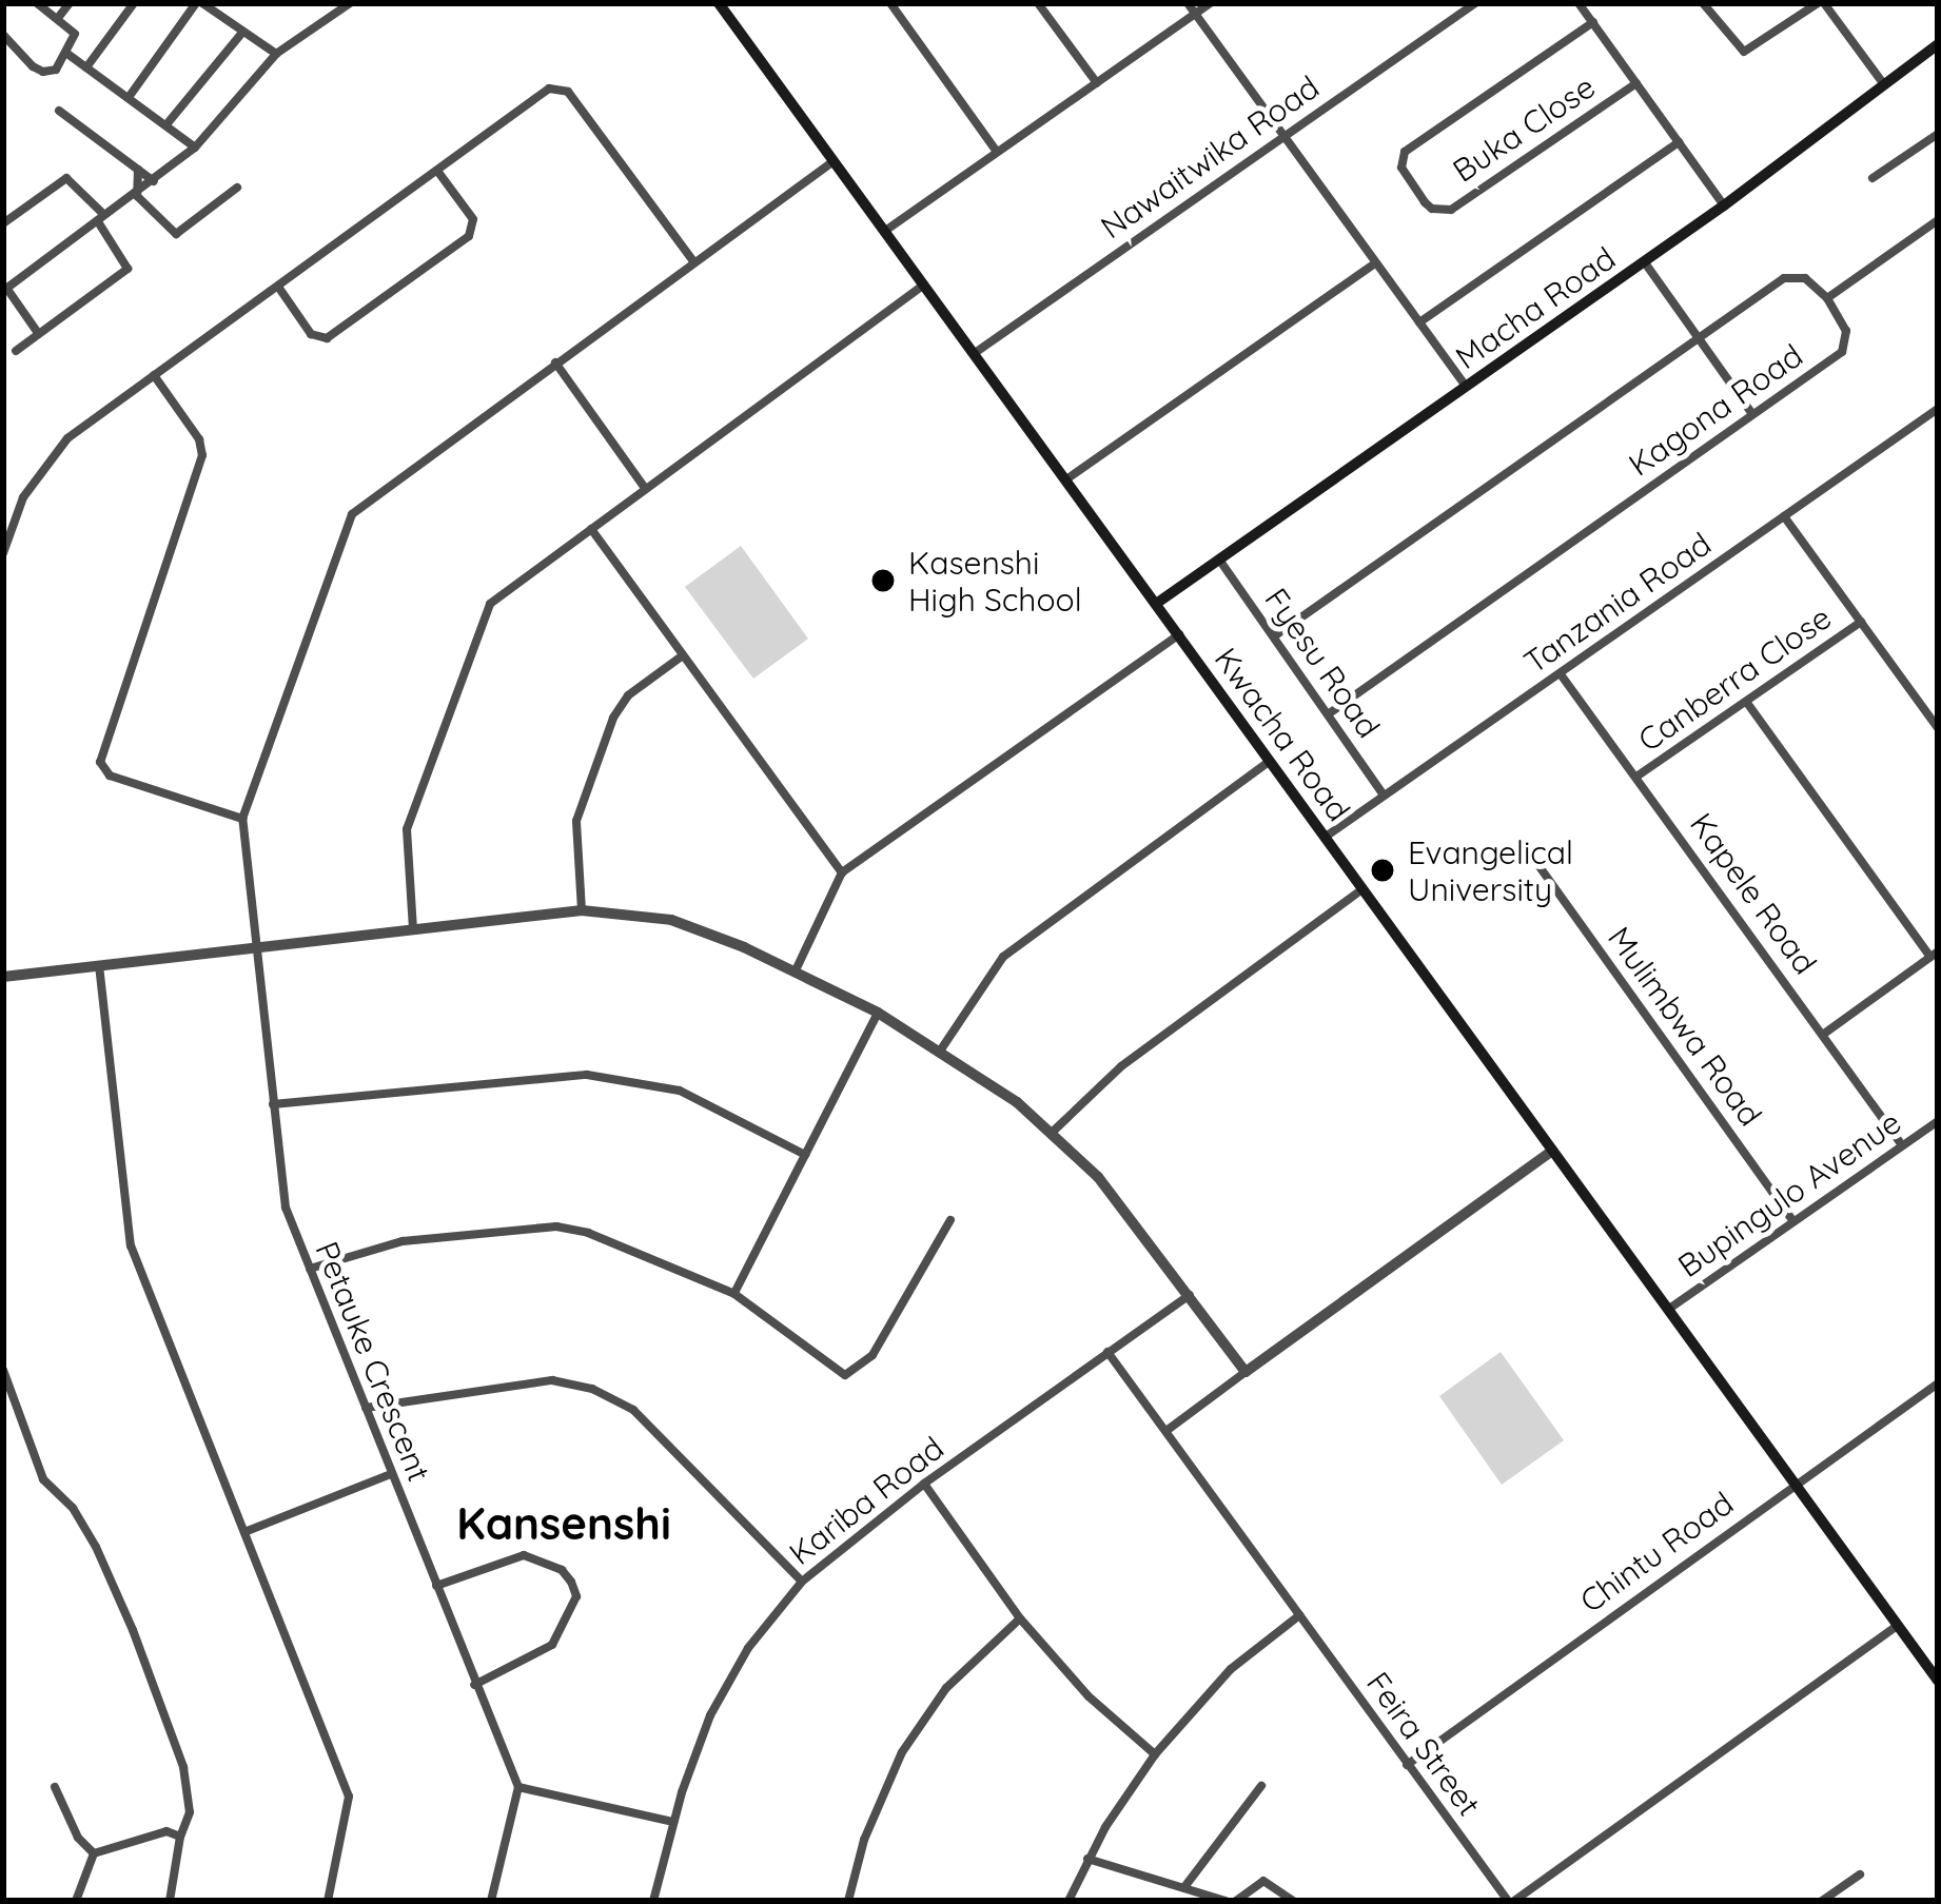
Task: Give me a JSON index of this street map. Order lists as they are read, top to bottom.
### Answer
{
  "streets": {
    "main road": ["Macha Road", "Kwacha Road"],
    "street": [
      "Buka Close",
      "Nawaitwika Road",
      "Kagona Road",
      "Tanzania Road",
      "Fyesu Road",
      "Canberra Close",
      "Kapele Road",
      "Mulimbwa Road",
      "Bupingulo Avenue",
      "Petauke Crescent",
      "Kariba Road",
      "Chintu Road",
      "Feira Street"
    ]
  },
  "crossings": [
    ["Nawaitwika Road", "Kwacha Road"],
    ["Macha Road", "Fyesu Road"],
    ["Macha Road", "Kwacha Road"],
    ["Kagona Road", "Fyesu Road"],
    ["Tanzania Road", "Fyesu Road"],
    ["Tanzania Road", "Kwacha Road"],
    ["Tanzania Road", "Kapele Road"],
    ["Canberra Close", "Kapele Road"],
    ["Kwacha Road", "Bupingulo Avenue"],
    ["Kwacha Road", "Chintu Road"],
    ["Kapele Road", "Bupingulo Avenue"],
    ["Mulimbwa Road", "Bupingulo Avenue"],
    ["Kariba Road", "Feira Street"],
    ["Chintu Road", "Feira Street"]
  ],
  "districts": ["Kansenshi"],
  "places": ["Kasenshi High School", "Evangelical University"]
}
